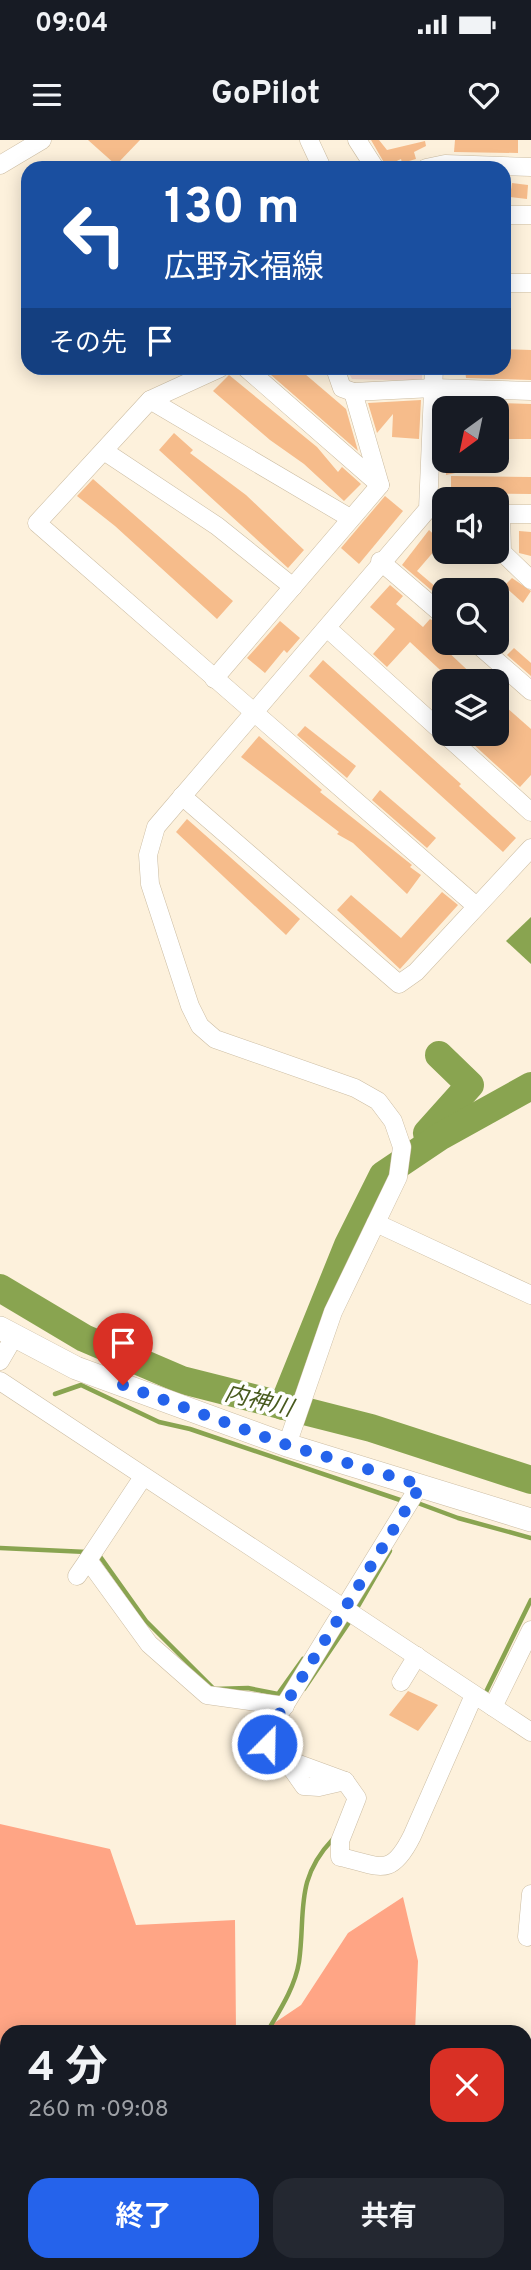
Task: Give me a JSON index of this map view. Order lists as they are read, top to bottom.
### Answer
{
  "water": ["内神川"],
  "north": "bottom left",
  "page": {
    "status": "09:04",
    "header": "GoPilot",
    "turn": ["130 m", "広野永福線"],
    "then": "その先",
    "heading": ["4 分", "260 m · 09:08"],
    "buttons": ["終了", "共有"]
  }
}
